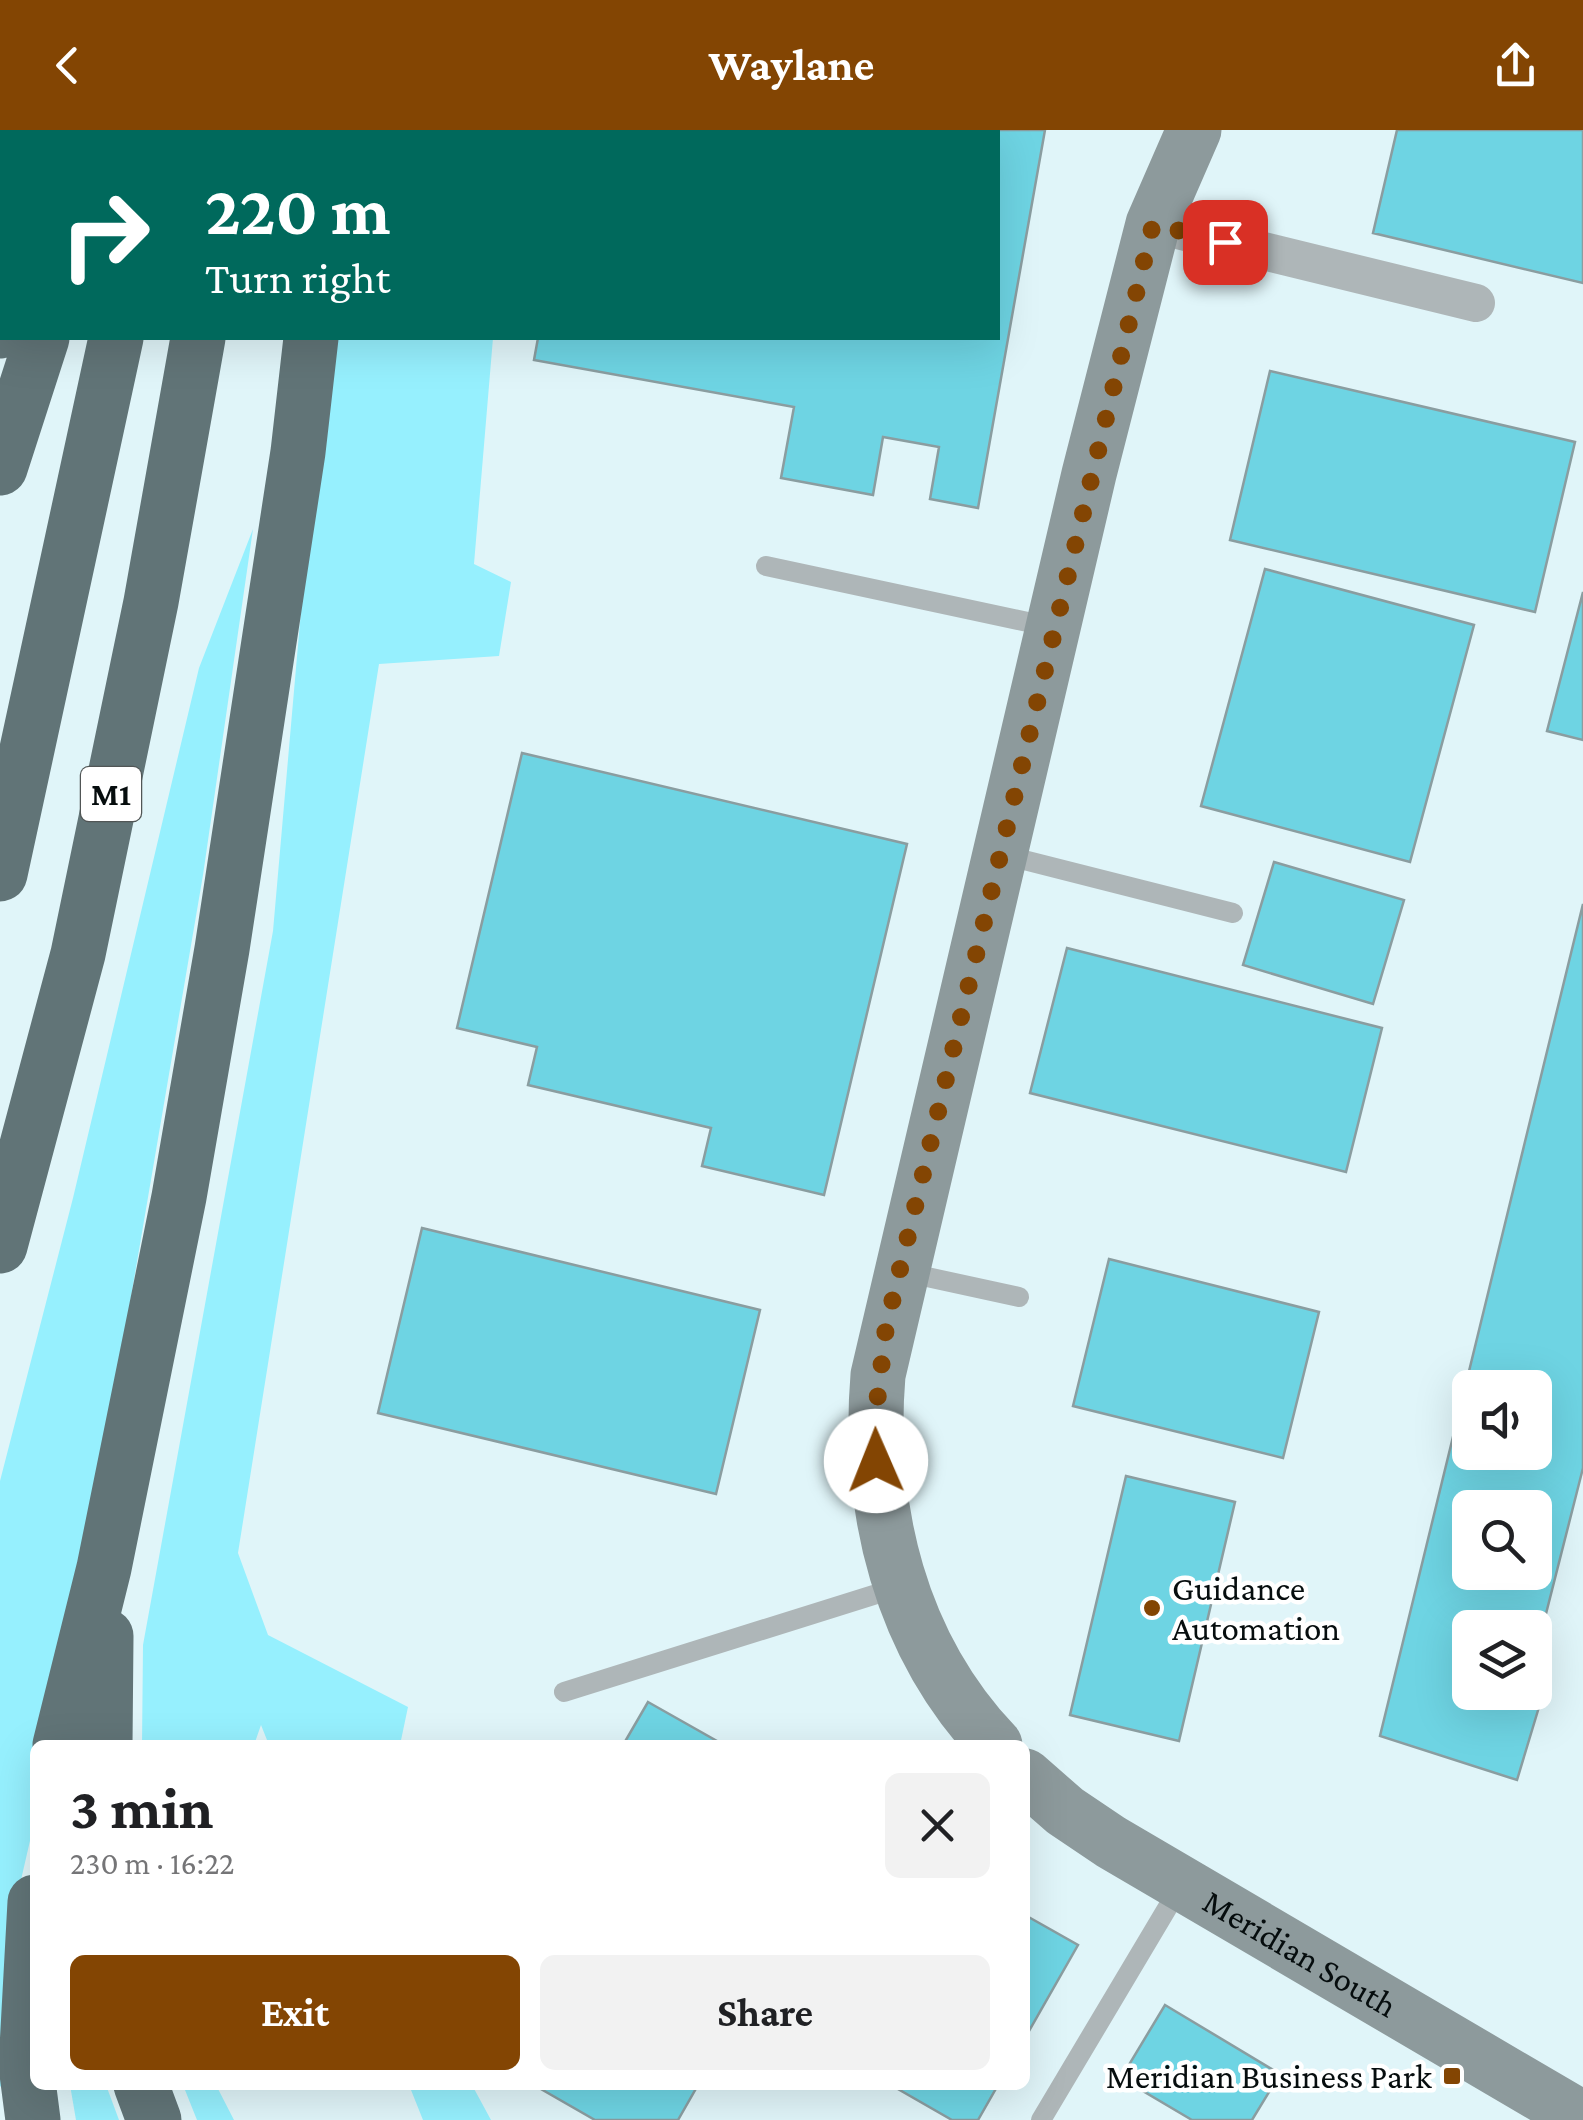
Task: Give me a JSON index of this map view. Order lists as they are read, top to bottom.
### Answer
{
  "streets": {
    "highway": ["M1"],
    "street": ["Meridian South"]
  },
  "places": {
    "other": ["Guidance Automation"],
    "transit": ["Meridian Business Park"]
  },
  "page": {
    "header": "Waylane",
    "turn": ["220 m", "Turn right"],
    "heading": ["3 min", "230 m · 16:22"],
    "buttons": ["Exit", "Share"]
  }
}
